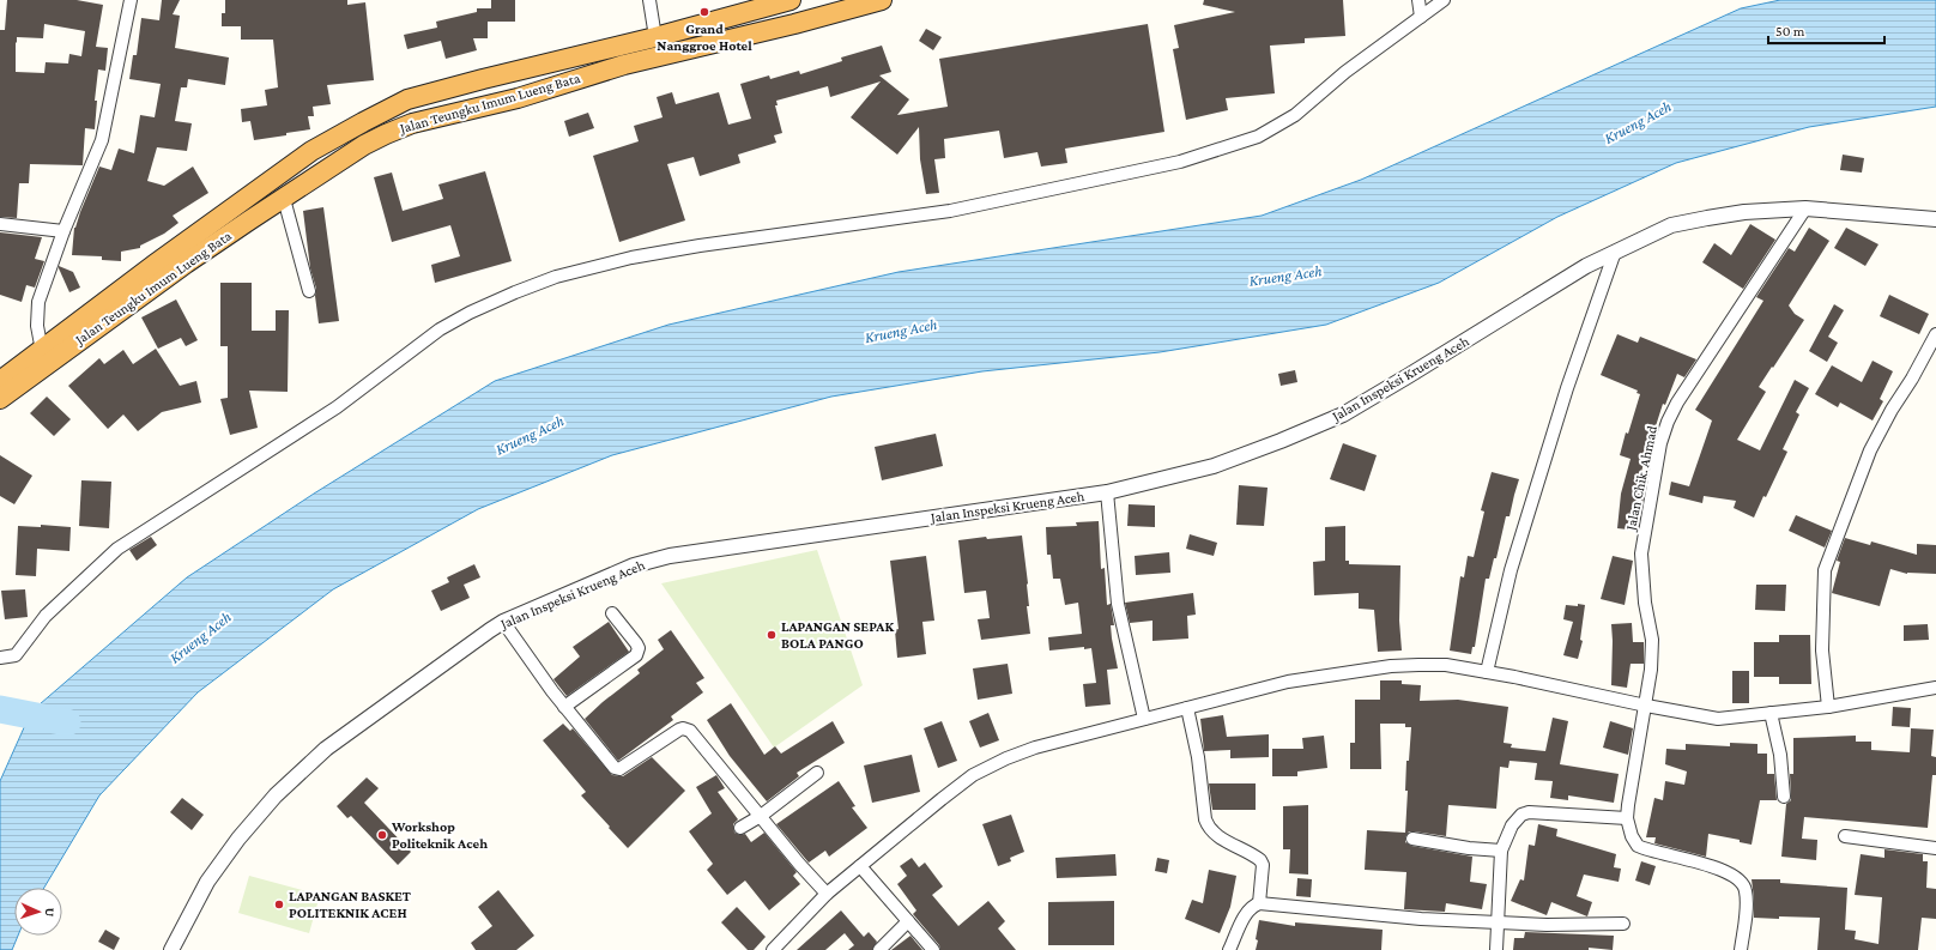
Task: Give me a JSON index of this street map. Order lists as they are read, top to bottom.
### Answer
{
  "streets": {
    "highway": ["Jalan Teungku Imum Lueng Bata"],
    "street": ["Jalan Inspeksi Krueng Aceh", "Jalan Chik. Ahmad"]
  },
  "crossings": [
    ["Jalan Inspeksi Krueng Aceh", "Jalan Chik. Ahmad"]
  ],
  "water": ["Krueng Aceh"],
  "places": [
    "Grand Nanggroe Hotel",
    "LAPANGAN SEPAK BOLA PANGO",
    "Workshop Politeknik Aceh",
    "LAPANGAN BASKET POLITEKNIK ACEH"
  ],
  "scale_bar": "50 m",
  "north": "right"
}
